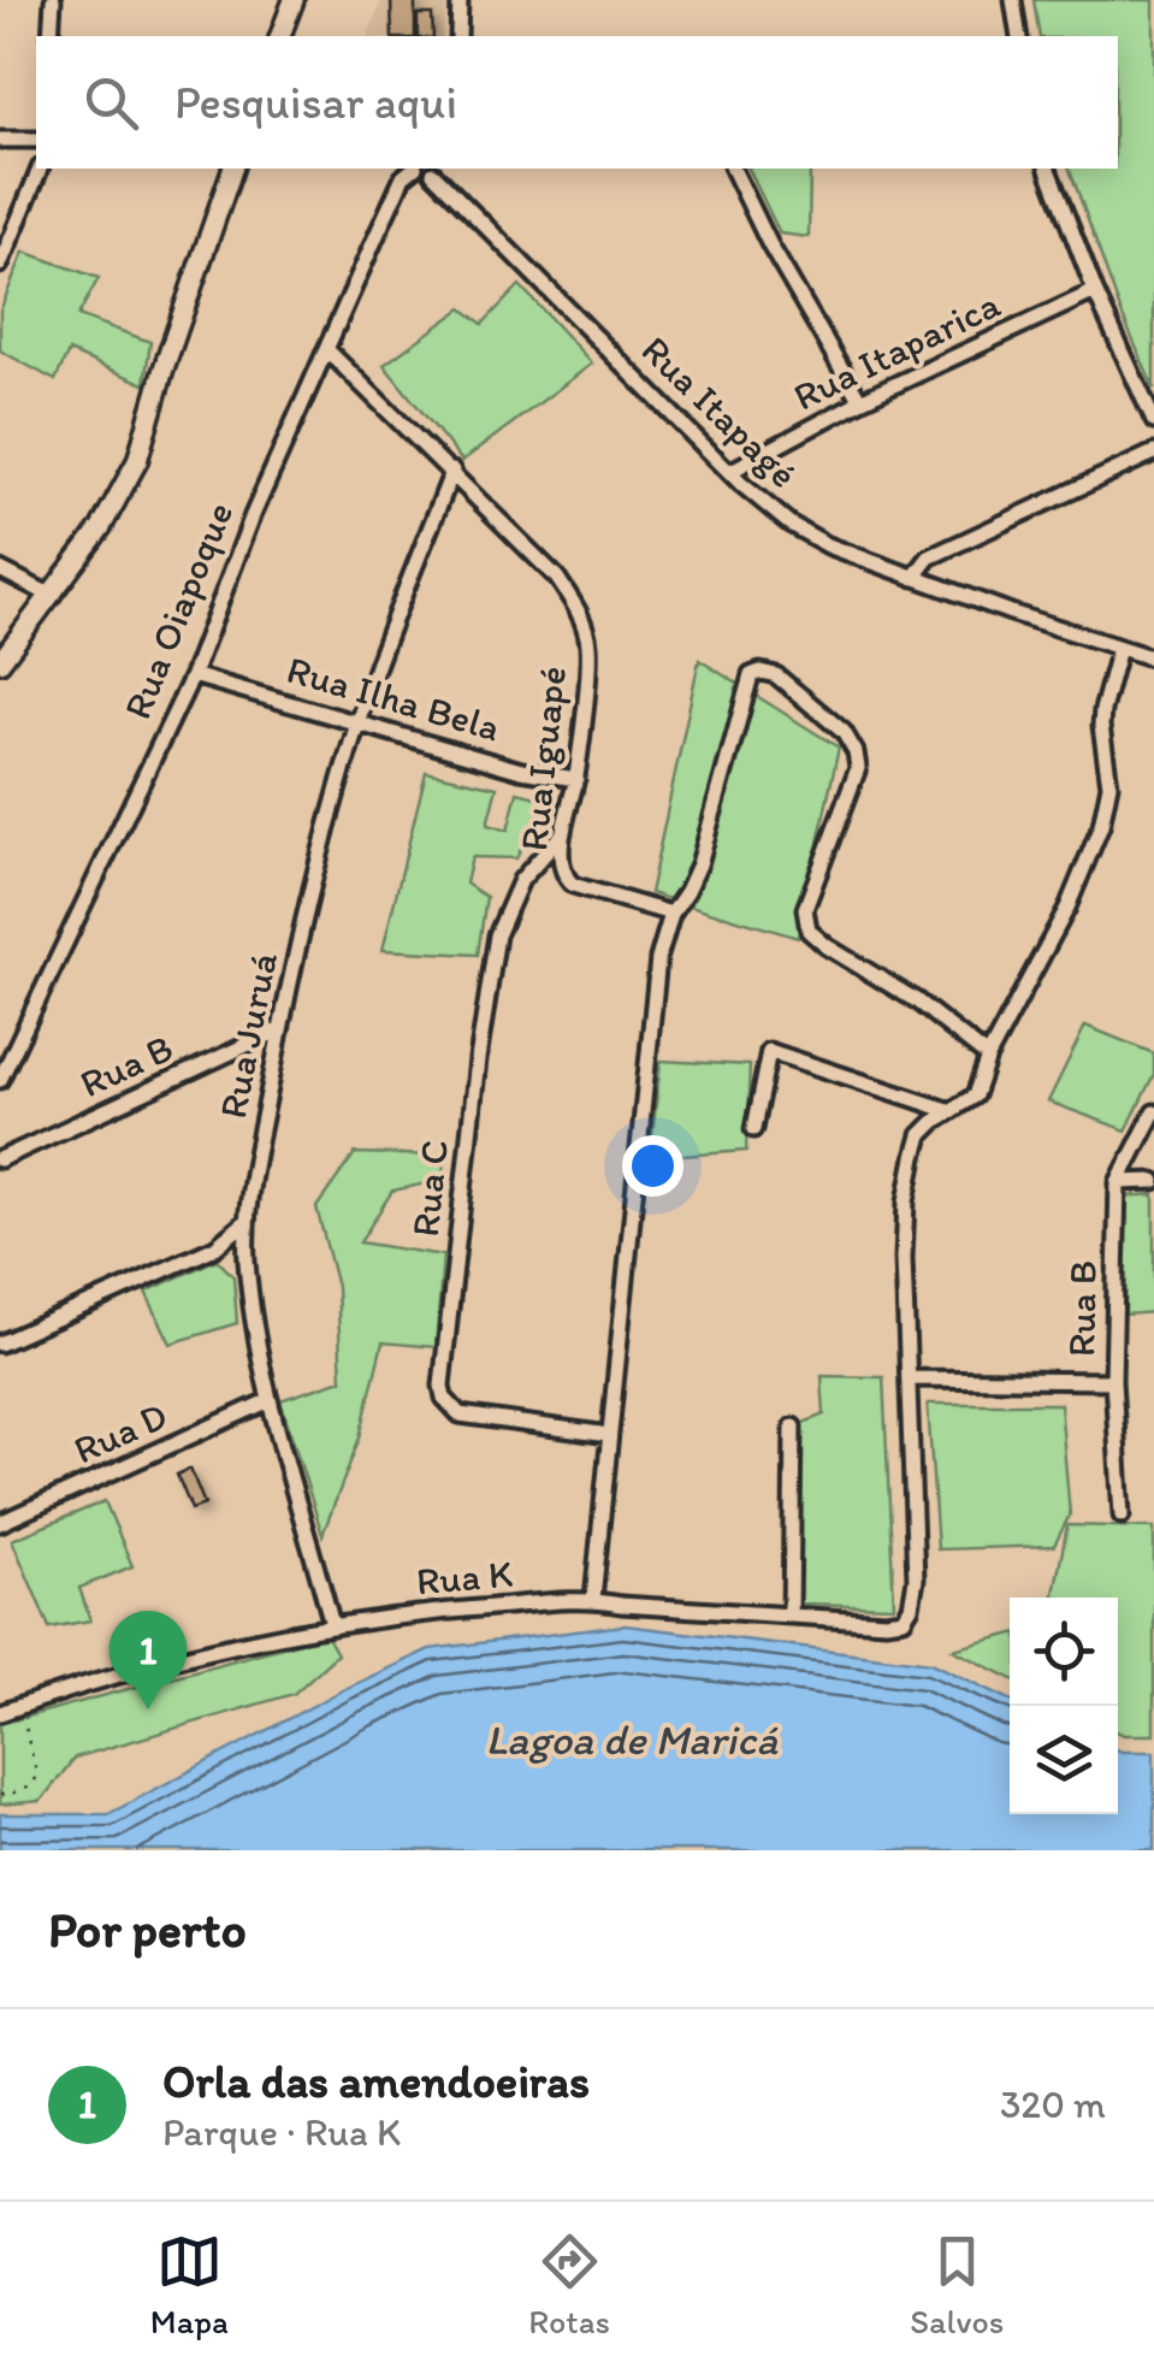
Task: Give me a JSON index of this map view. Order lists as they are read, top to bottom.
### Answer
{
  "streets": {
    "street": [
      "Rua Itaparica",
      "Rua Itapagé",
      "Rua Oiapoque",
      "Rua Ilha Bela",
      "Rua Iguapé",
      "Rua Juruá",
      "Rua B",
      "Rua C",
      "Rua D",
      "Rua K"
    ]
  },
  "crossings": [
    ["Rua Itaparica", "Rua Itapagé"],
    ["Rua Oiapoque", "Rua Ilha Bela"],
    ["Rua Oiapoque", "Rua Iguapé"],
    ["Rua Ilha Bela", "Rua Iguapé"],
    ["Rua Ilha Bela", "Rua Juruá"],
    ["Rua Iguapé", "Rua Juruá"],
    ["Rua Iguapé", "Rua C"],
    ["Rua Juruá", "Rua B"],
    ["Rua Juruá", "Rua D"],
    ["Rua Juruá", "Rua K"]
  ],
  "water": ["Lagoa de Maricá"],
  "page": {
    "search": "Pesquisar aqui",
    "pins": "1",
    "heading": "Por perto",
    "list": [
      {
        "mark": "1",
        "name": "Orla das amendoeiras",
        "note": "Parque · Rua K",
        "value": "320 m"
      }
    ],
    "nav": ["Mapa", "Rotas", "Salvos"]
  }
}
